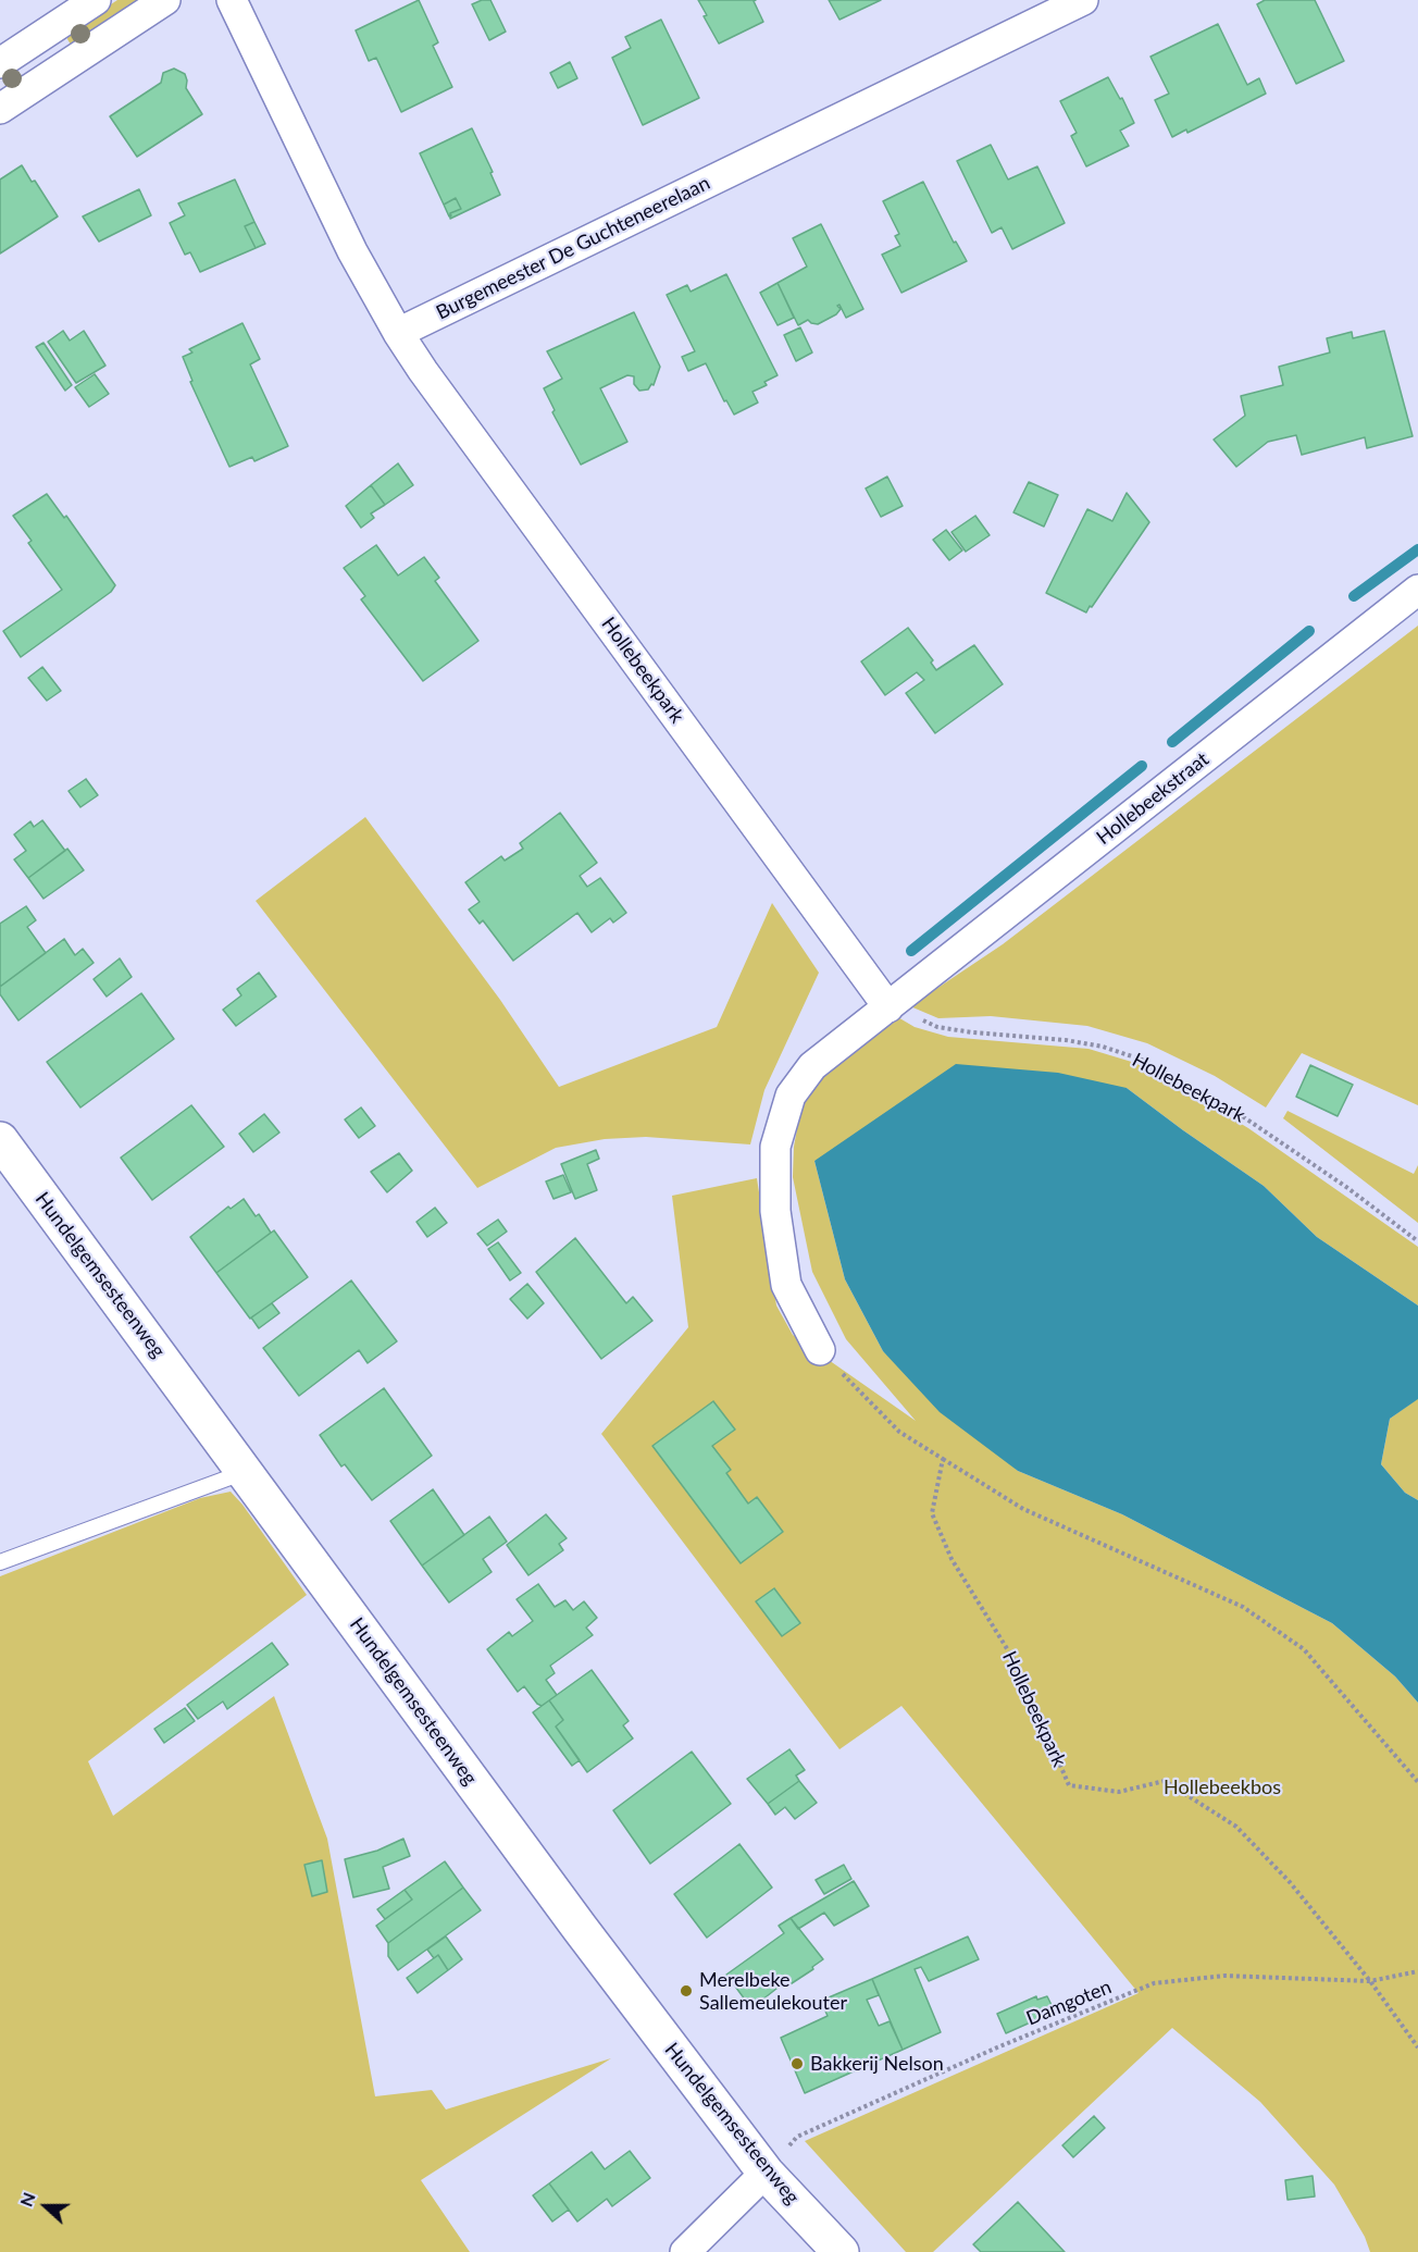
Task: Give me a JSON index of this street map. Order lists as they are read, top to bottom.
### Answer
{
  "streets": {
    "main road": ["Hundelgemsesteenweg"],
    "street": ["Burgemeester De Guchteneerelaan", "Hollebeekpark", "Hollebeekstraat"],
    "path": ["Damgoten"]
  },
  "crossings": [
    ["Burgemeester De Guchteneerelaan", "Hollebeekpark"],
    ["Hollebeekpark", "Hollebeekstraat"],
    ["Hollebeekpark", "Damgoten"],
    ["Hundelgemsesteenweg", "Damgoten"]
  ],
  "parks": ["Hollebeekbos"],
  "places": ["Merelbeke Sallemeulekouter", "Bakkerij Nelson"],
  "north": "left"
}
